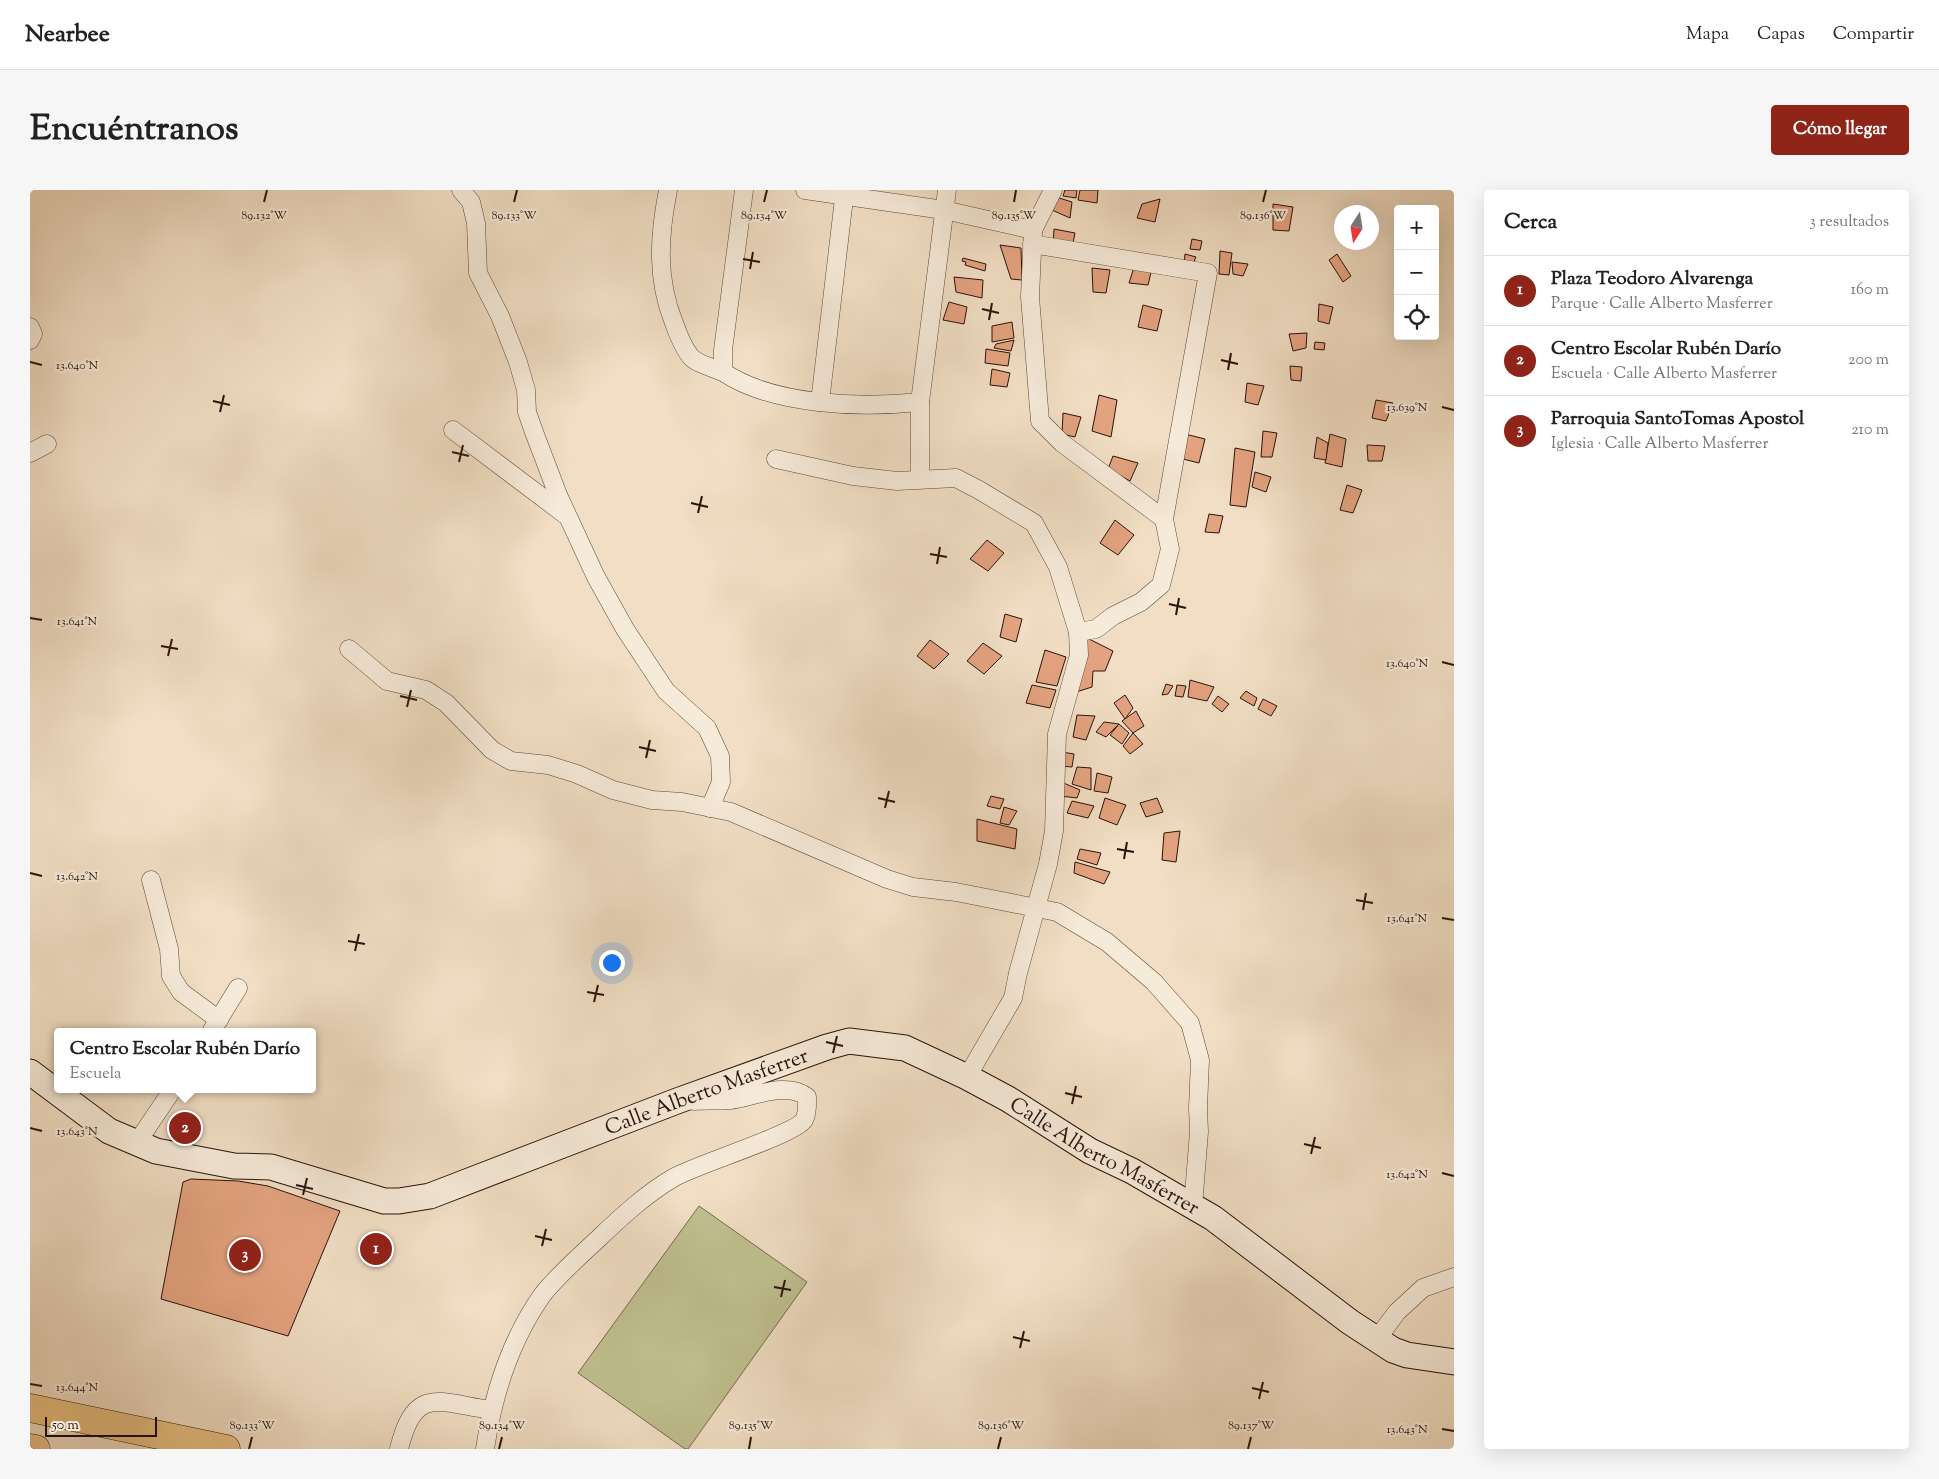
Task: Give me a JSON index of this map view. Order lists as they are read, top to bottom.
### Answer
{
  "streets": {
    "main road": ["Calle Alberto Masferrer"]
  },
  "scale_bar": "50 m",
  "north": "bottom",
  "page": {
    "header": "Nearbee",
    "nav": ["Mapa", "Capas", "Compartir"],
    "title": "Encuéntranos",
    "buttons": "Cómo llegar",
    "heading": ["Cerca", "3 resultados"],
    "map_buttons": ["+", "−"],
    "list": [
      {
        "mark": "1",
        "name": "Plaza Teodoro Alvarenga",
        "note": "Parque · Calle Alberto Masferrer",
        "value": "160 m"
      },
      {
        "mark": "2",
        "name": "Centro Escolar Rubén Darío",
        "note": "Escuela · Calle Alberto Masferrer",
        "value": "200 m"
      },
      {
        "mark": "3",
        "name": "Parroquia SantoTomas Apostol",
        "note": "Iglesia · Calle Alberto Masferrer",
        "value": "210 m"
      }
    ],
    "popup": ["Centro Escolar Rubén Darío", "Escuela"],
    "pins": ["2", "1", "3"],
    "scale": "50 m"
  },
  "coordinates": [
    "89.132°W",
    "89.133°W",
    "89.134°W",
    "89.135°W",
    "89.136°W",
    "13.640°N",
    "13.639°N",
    "13.641°N",
    "13.642°N",
    "13.643°N",
    "13.644°N",
    "89.137°W"
  ]
}
